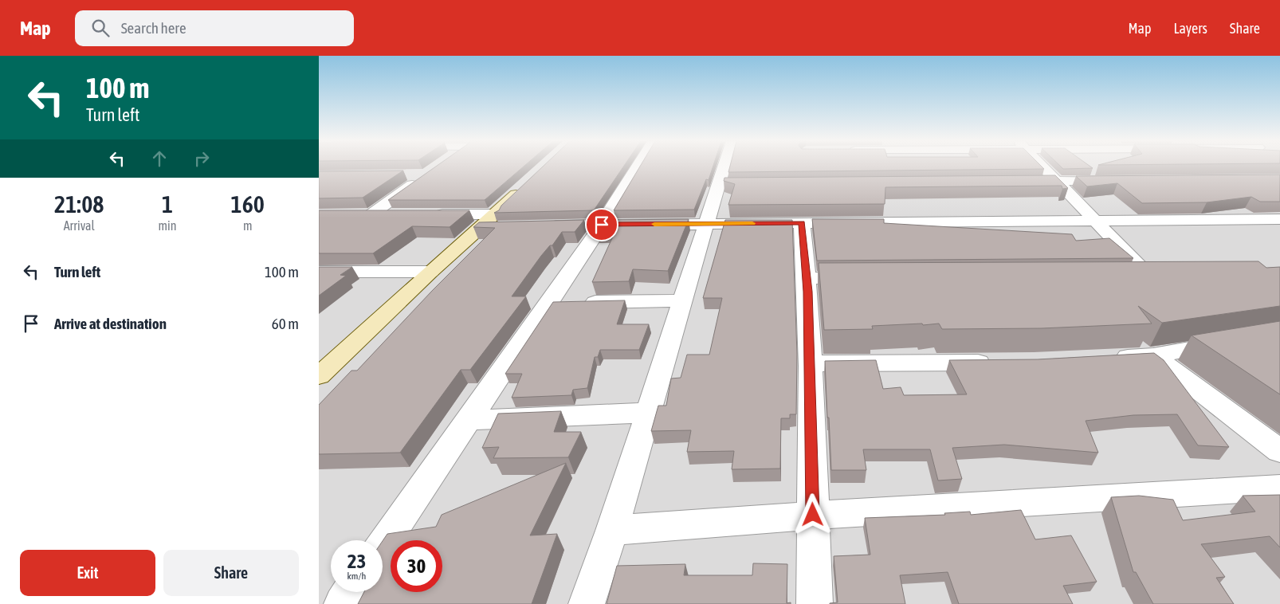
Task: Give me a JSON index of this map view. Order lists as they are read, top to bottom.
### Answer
{
  "page": {
    "header": "Map",
    "search": "Search here",
    "nav": ["Map", "Layers", "Share"],
    "turn": ["100 m", "Turn left"],
    "eta": [
      "21:08",
      "Arrival",
      "1",
      "min",
      "160",
      "m"
    ],
    "list": [
      {
        "name": "Turn left",
        "value": "100 m"
      },
      {
        "name": "Arrive at destination",
        "value": "60 m"
      }
    ],
    "speed": "23 km/h",
    "limit": "30",
    "buttons": ["Exit", "Share"]
  }
}
